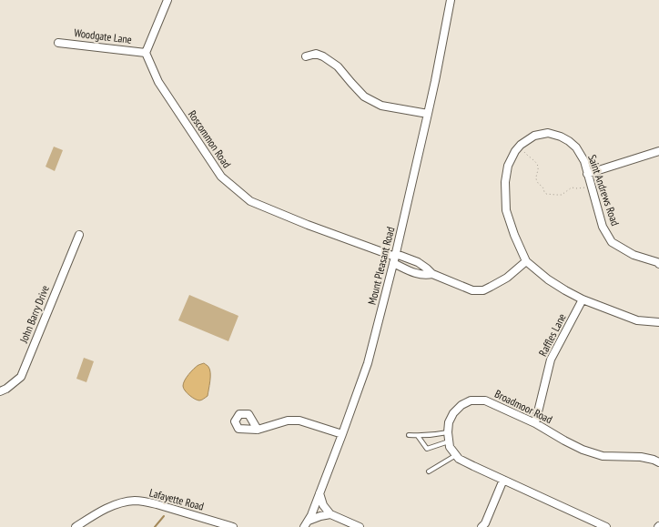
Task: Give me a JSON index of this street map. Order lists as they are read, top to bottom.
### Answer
{
  "streets": {
    "street": [
      "Woodgate Lane",
      "Roscommon Road",
      "Saint Andrews Road",
      "Mount Pleasant Road",
      "John Barry Drive",
      "Raffles Lane",
      "Broadmoor Road",
      "Lafayette Road"
    ]
  },
  "crossings": [
    ["Woodgate Lane", "Roscommon Road"],
    ["Roscommon Road", "Mount Pleasant Road"],
    ["Saint Andrews Road", "Raffles Lane"],
    ["Raffles Lane", "Broadmoor Road"]
  ]
}
